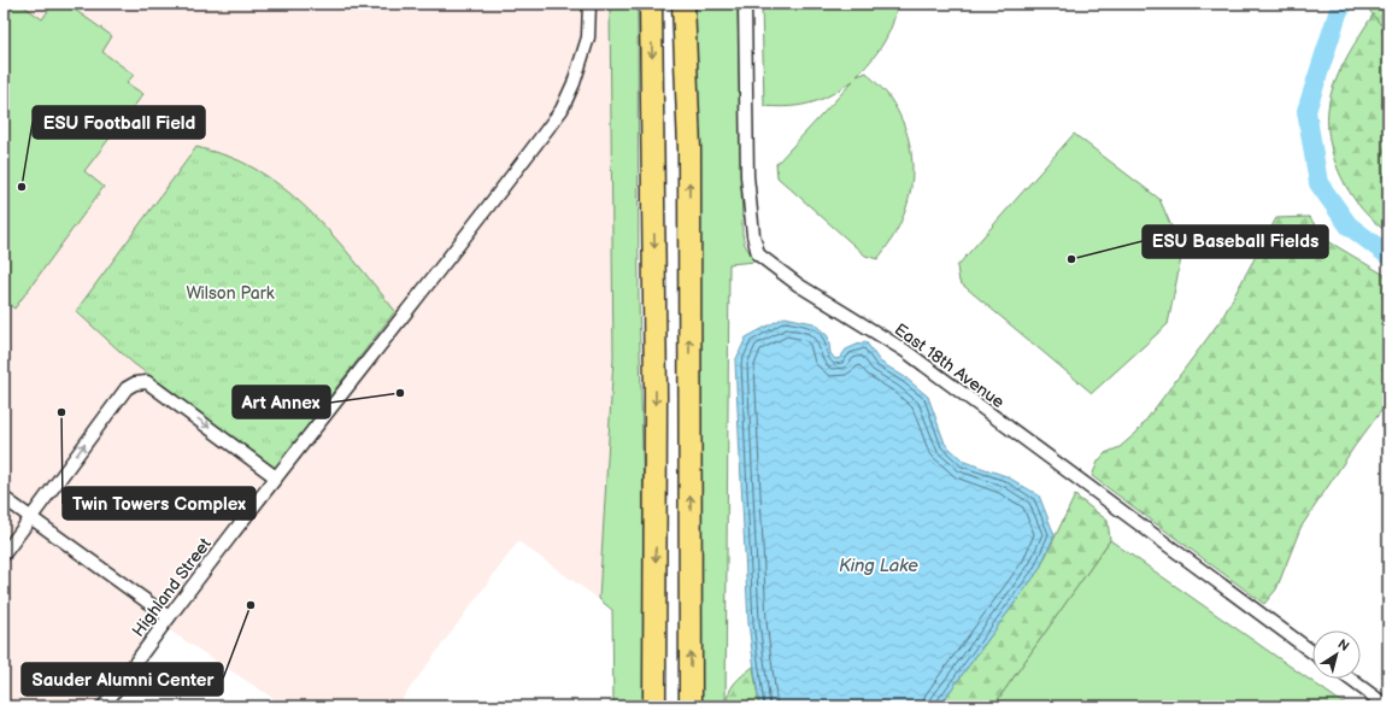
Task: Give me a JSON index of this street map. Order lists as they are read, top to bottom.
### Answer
{
  "streets": {
    "street": ["East 18th Avenue", "Highland Street"]
  },
  "water": ["King Lake"],
  "parks": ["Wilson Park"],
  "places": [
    "ESU Football Field",
    "ESU Baseball Fields",
    "Art Annex",
    "Twin Towers Complex",
    "Sauder Alumni Center"
  ],
  "north": "top right"
}
